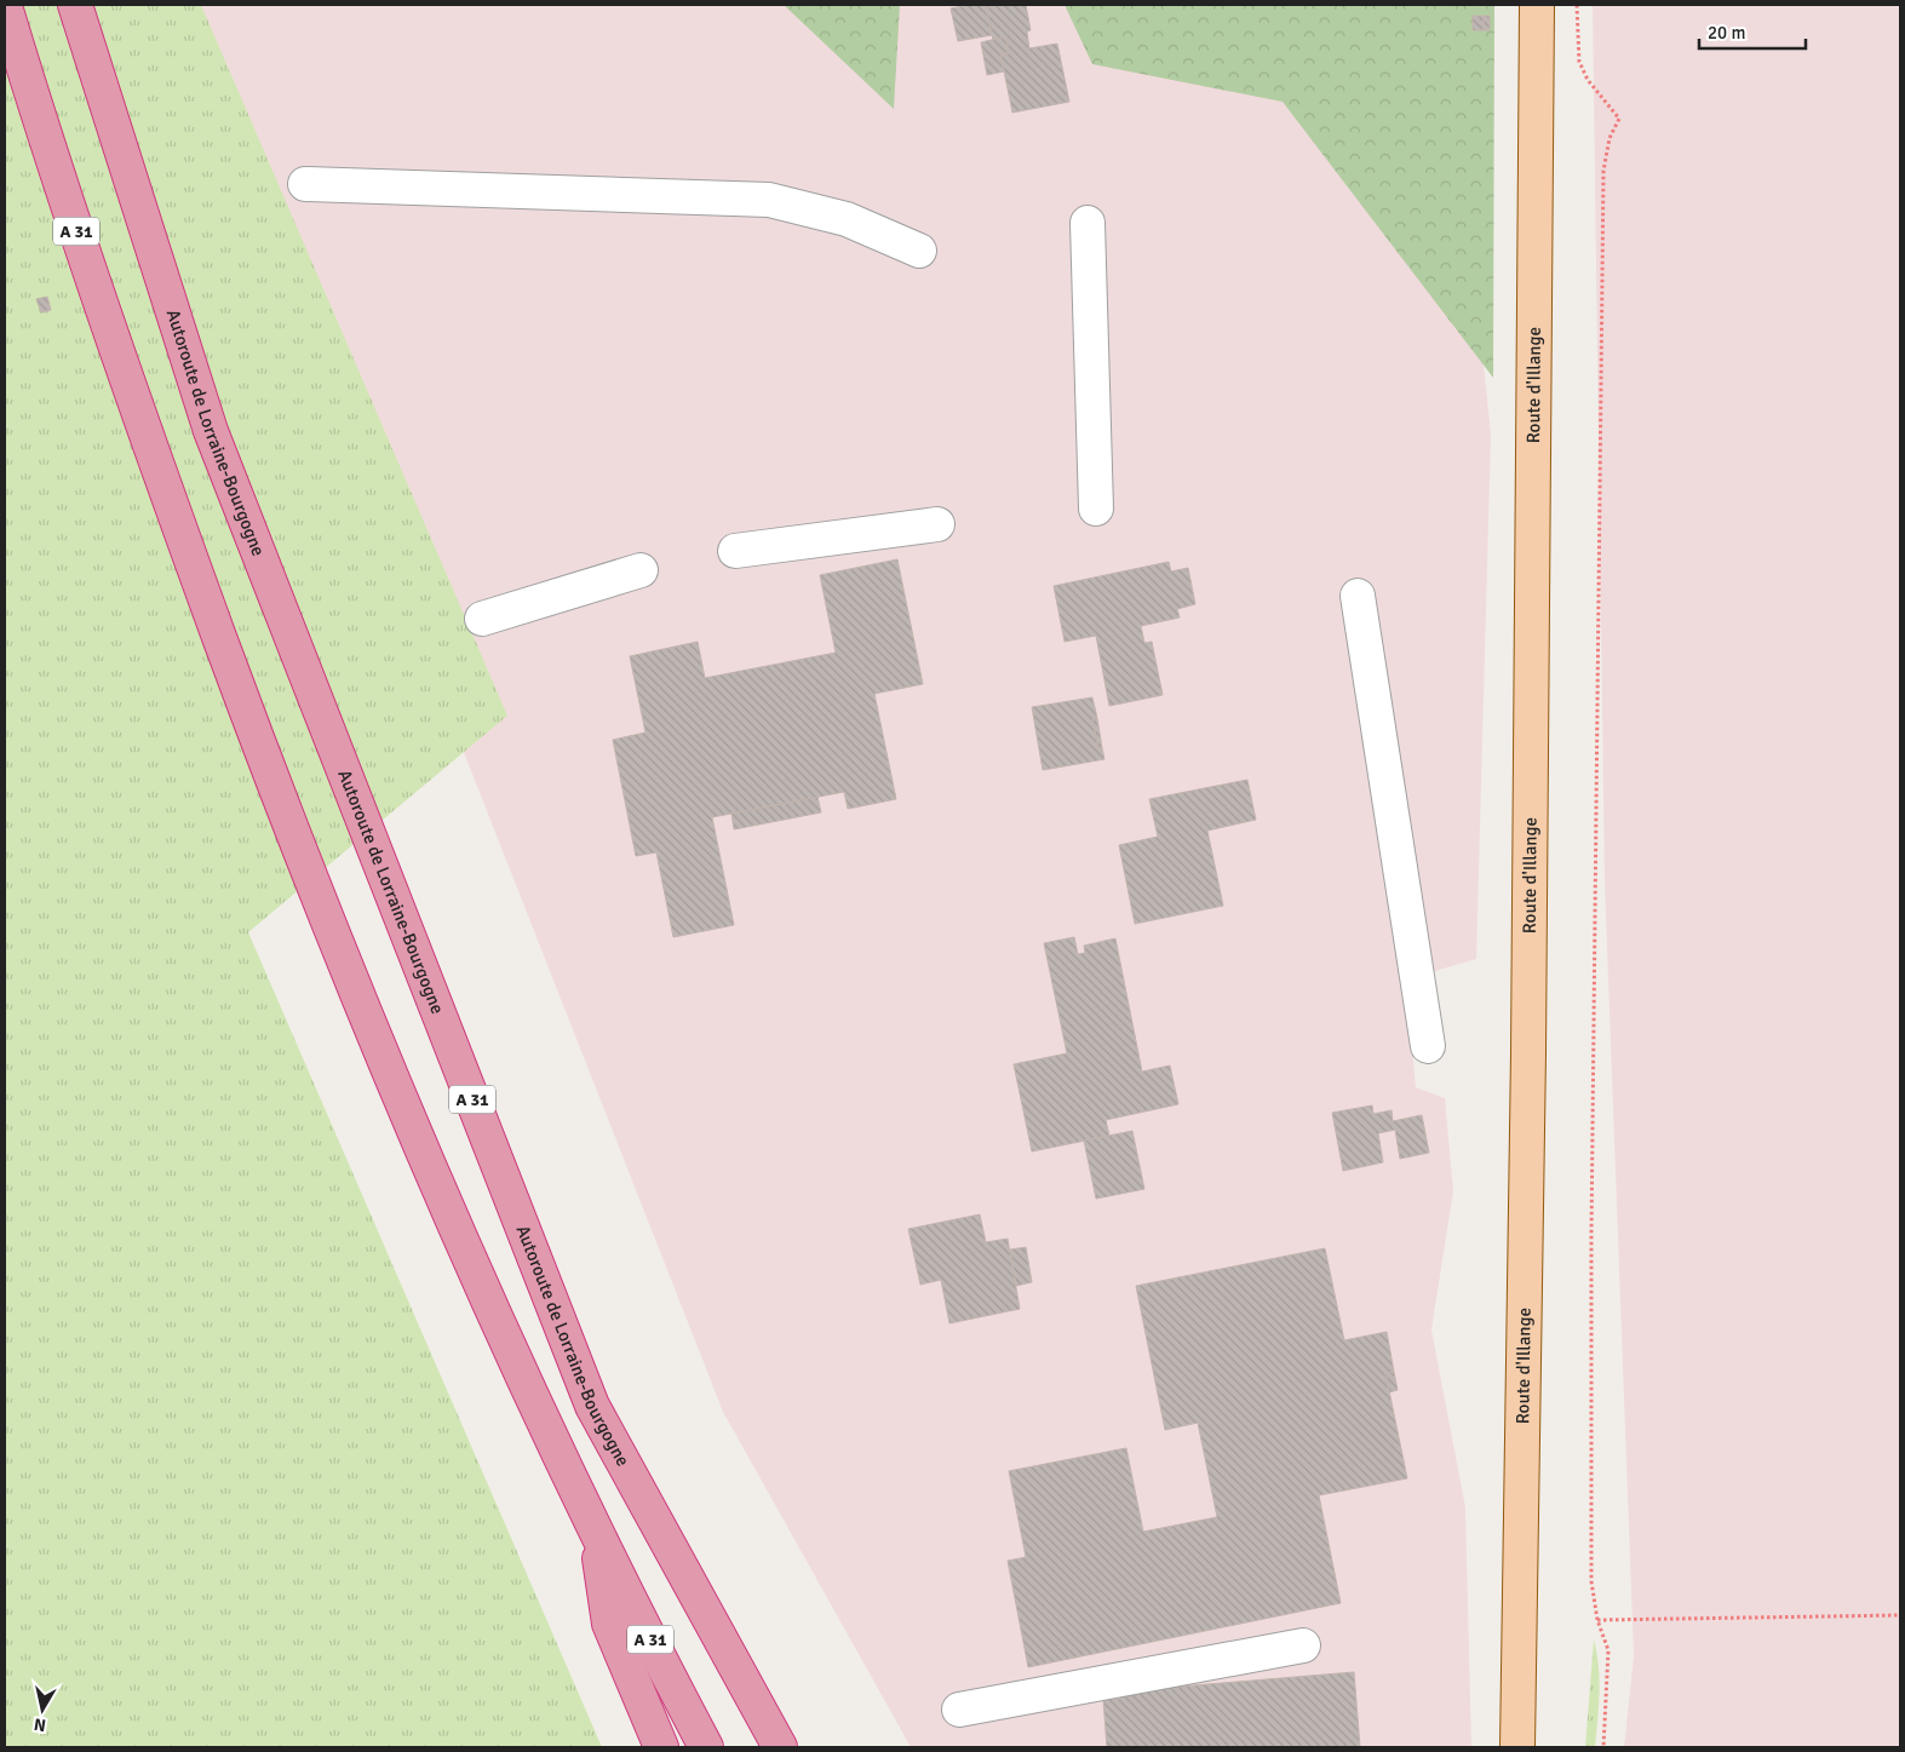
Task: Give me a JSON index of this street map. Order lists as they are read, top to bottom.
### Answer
{
  "streets": {
    "highway": ["A 31", "Autoroute de Lorraine-Bourgogne"],
    "main road": ["Route d'Illange"]
  },
  "scale_bar": "20 m",
  "north": "bottom"
}
